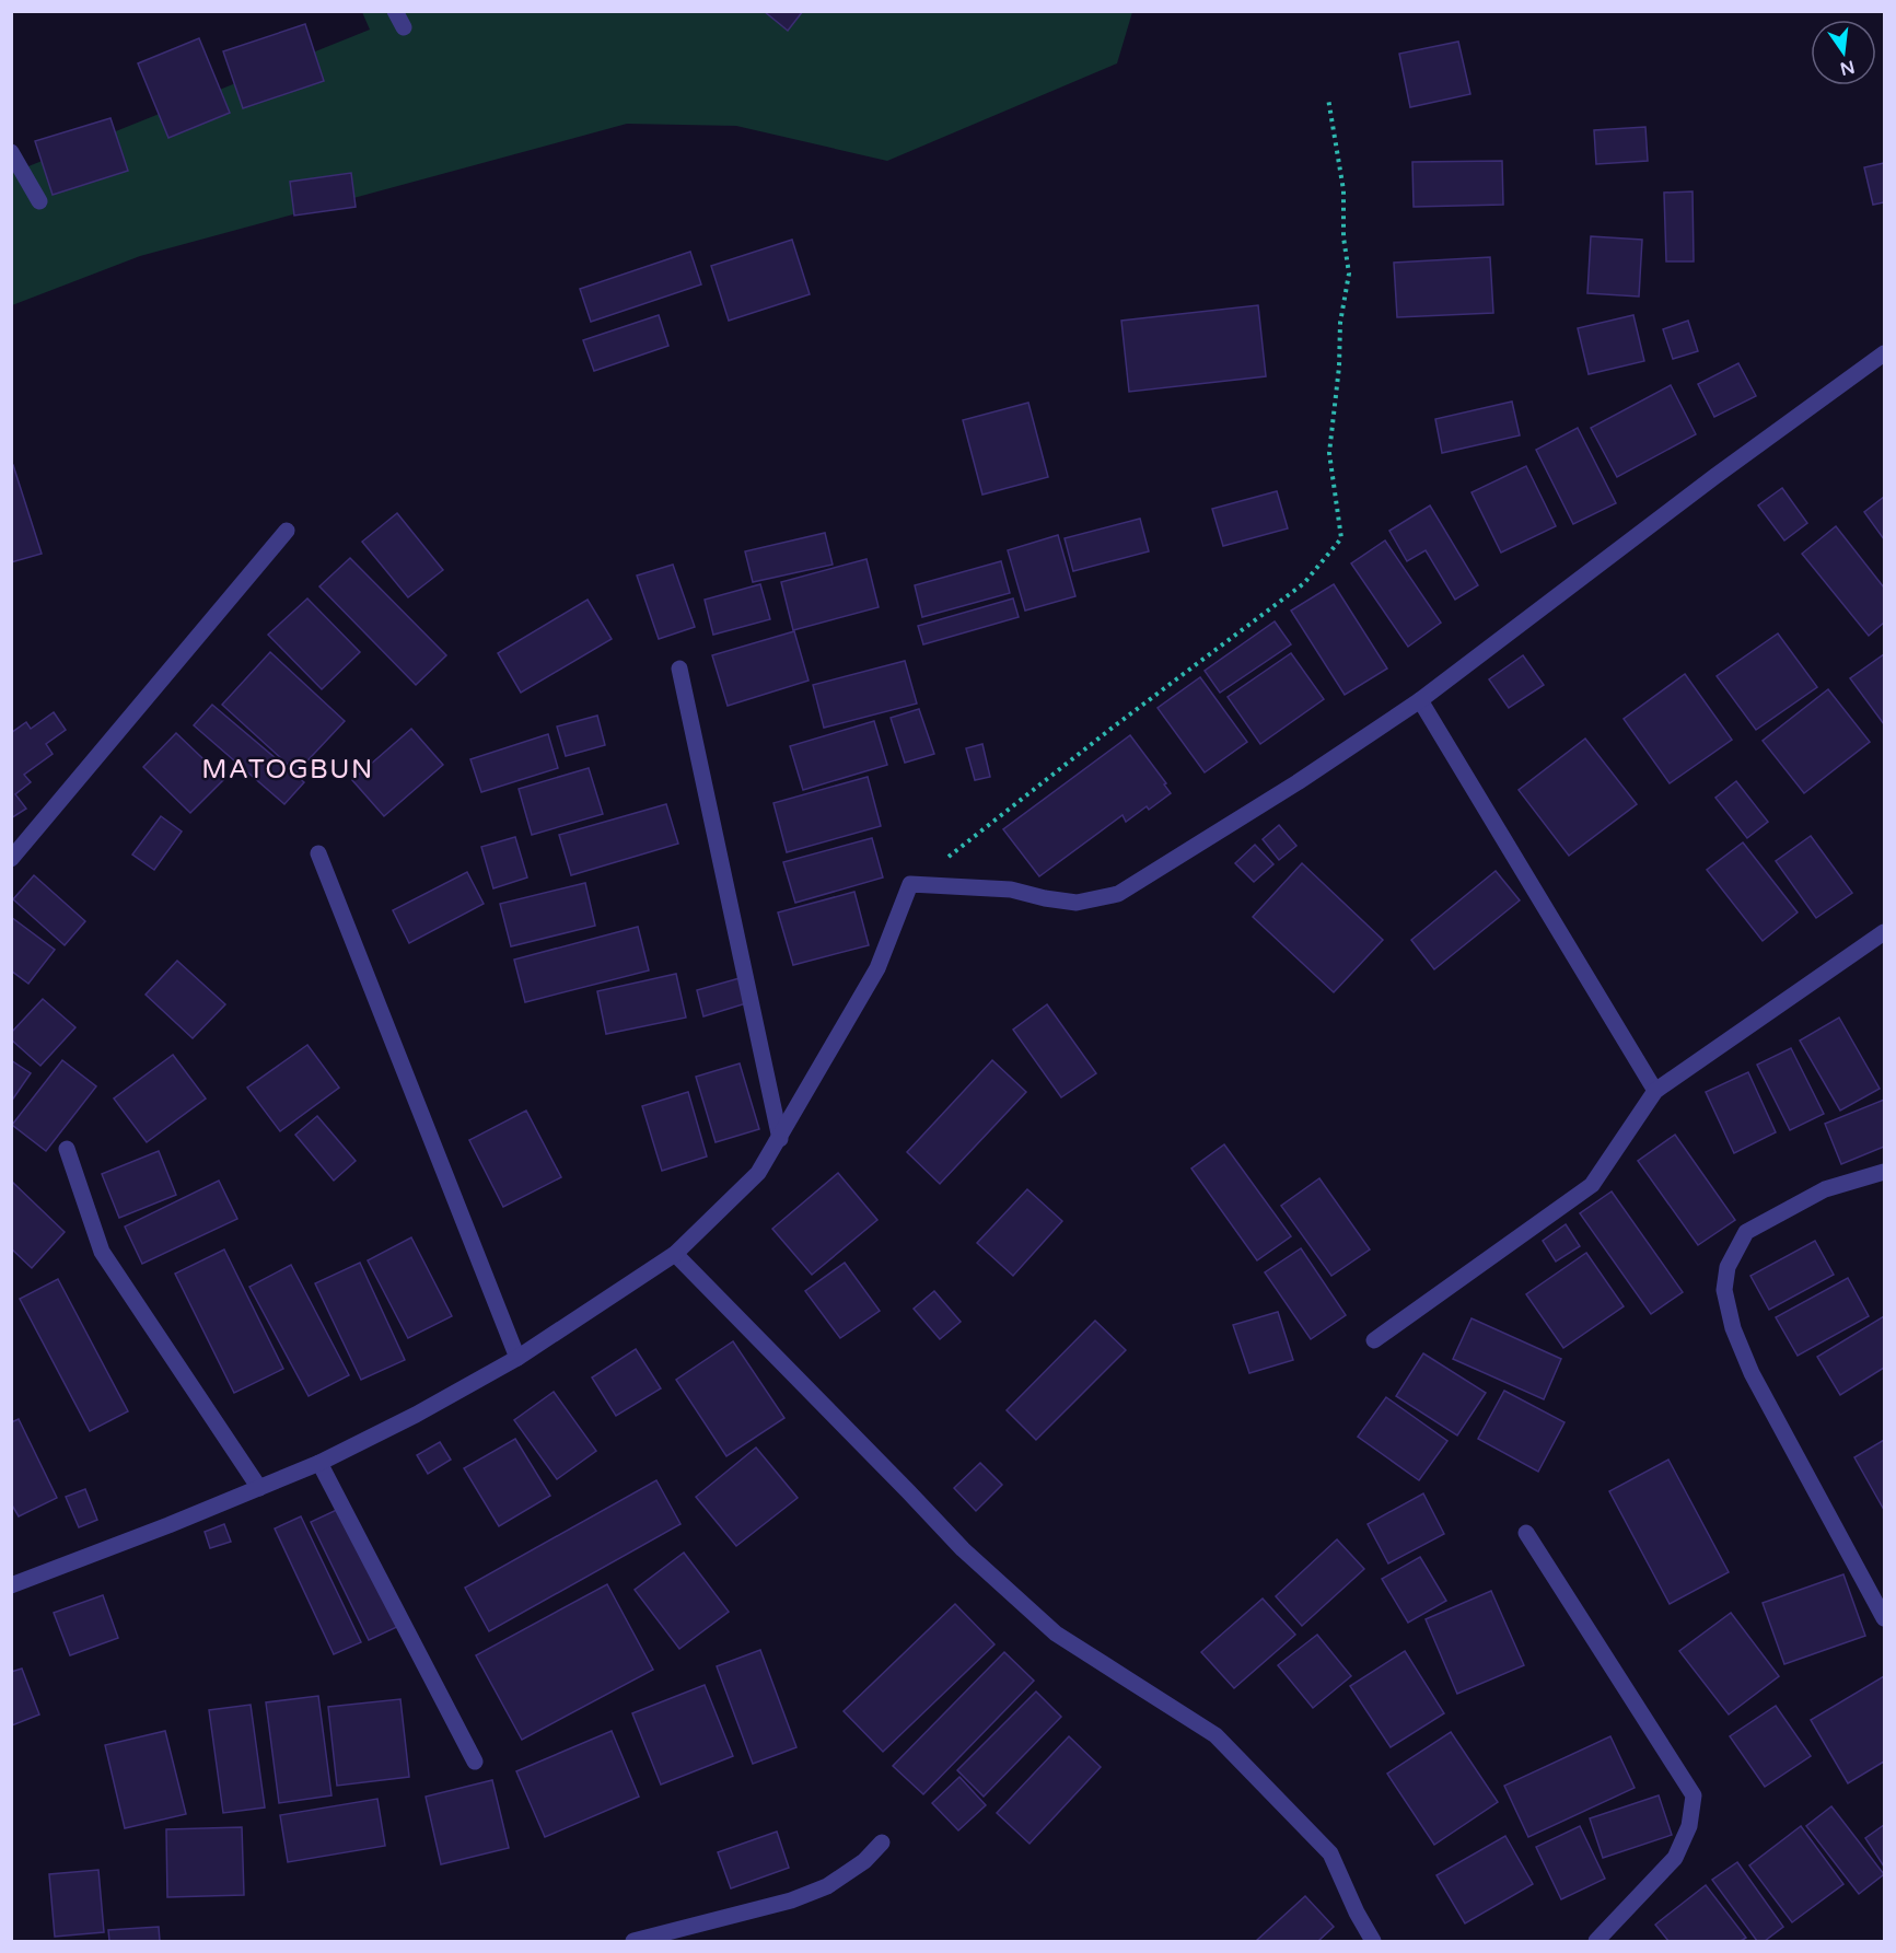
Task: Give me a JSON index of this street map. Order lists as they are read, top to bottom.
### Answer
{
  "districts": ["MATOGBUN"],
  "north": "bottom"
}
